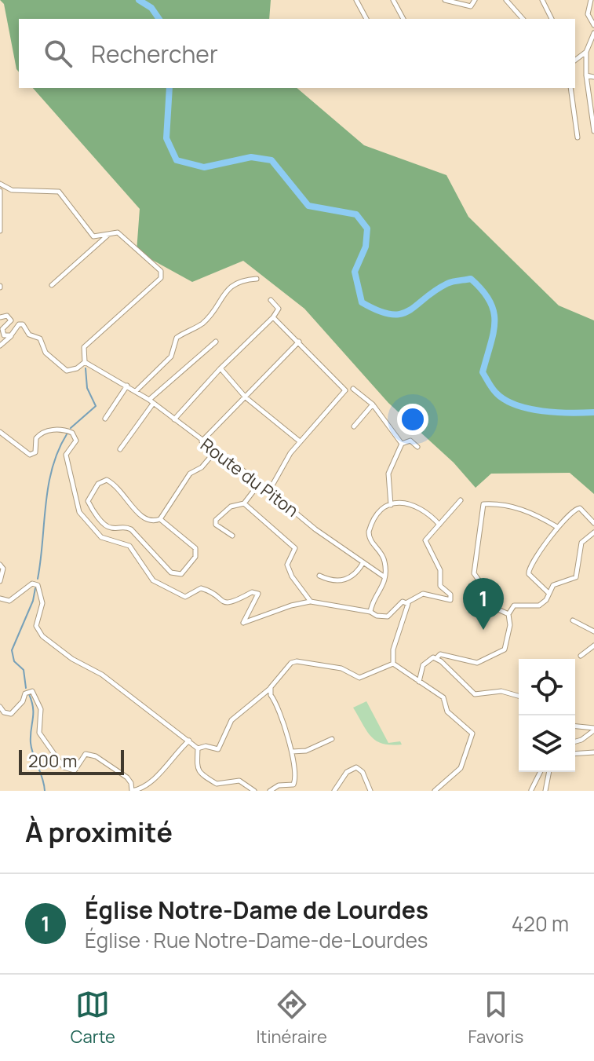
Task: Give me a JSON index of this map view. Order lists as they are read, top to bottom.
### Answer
{
  "streets": {
    "street": ["Route du Piton"]
  },
  "scale_bar": "200 m",
  "page": {
    "search": "Rechercher",
    "pins": "1",
    "scale": "200 m",
    "heading": "À proximité",
    "list": [
      {
        "mark": "1",
        "name": "Église Notre-Dame de Lourdes",
        "note": "Église · Rue Notre-Dame-de-Lourdes",
        "value": "420 m"
      }
    ],
    "nav": ["Carte", "Itinéraire", "Favoris"]
  }
}
